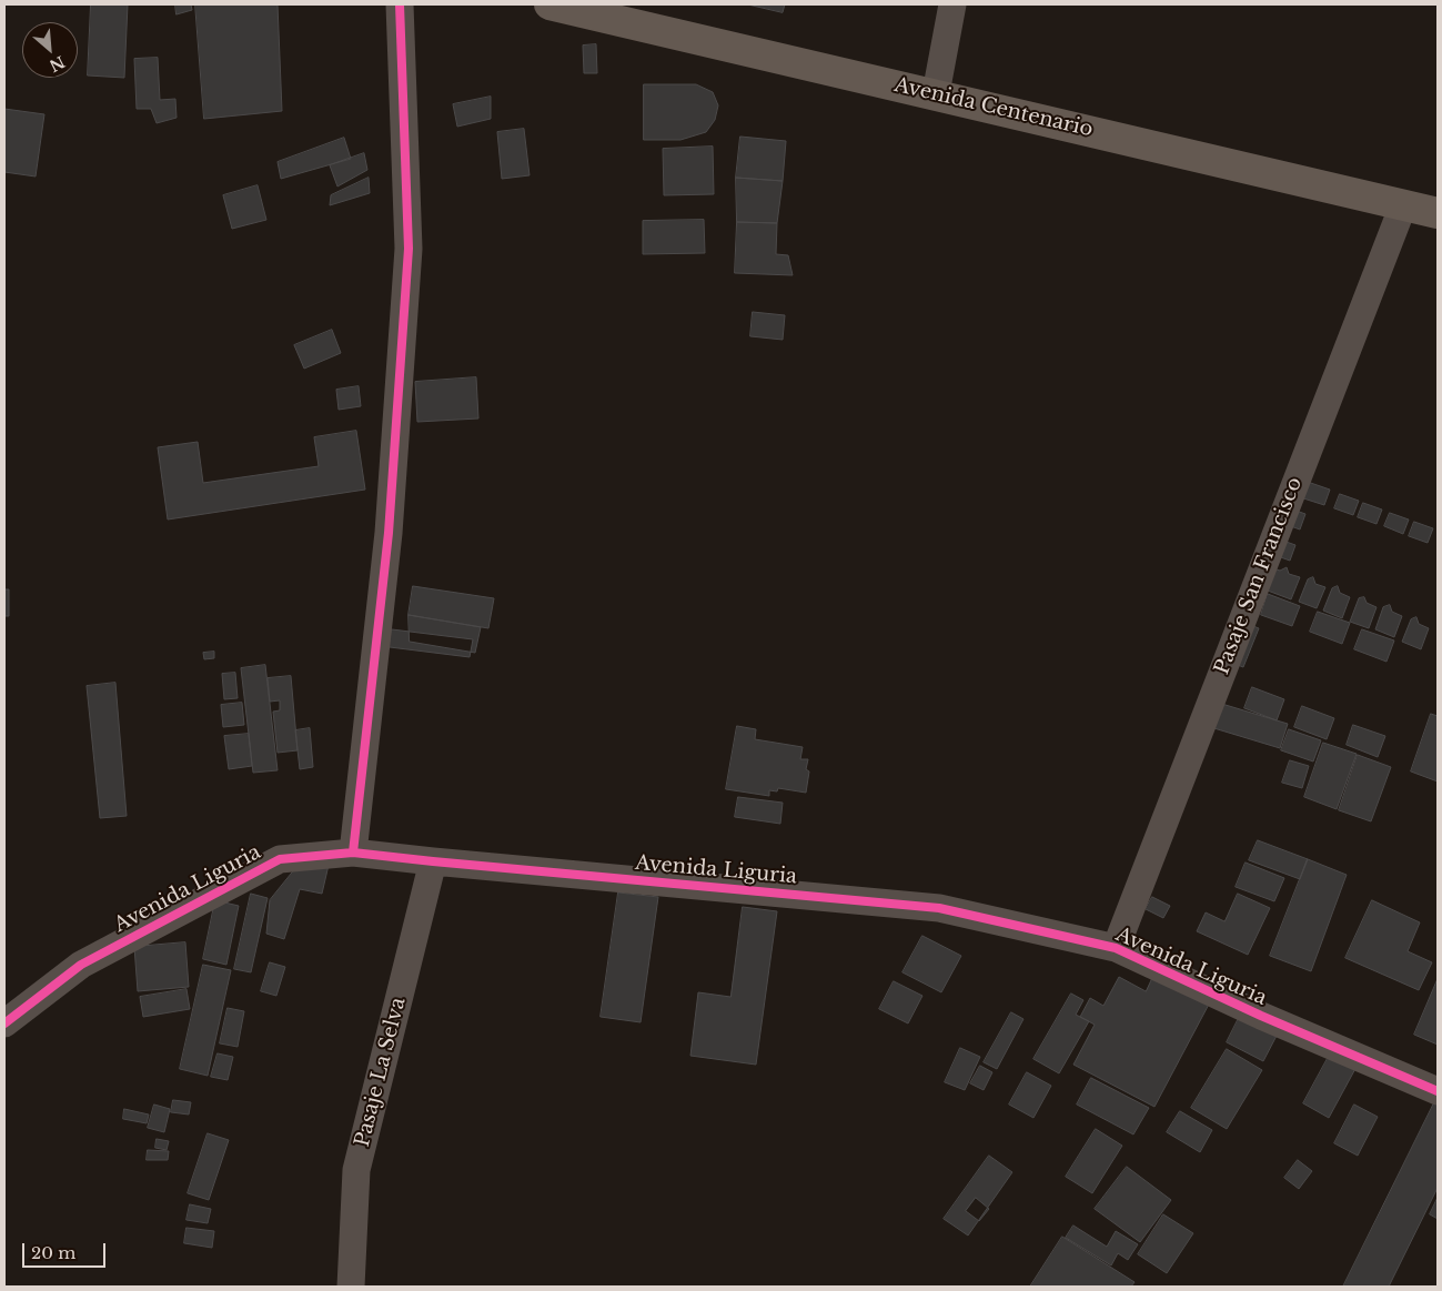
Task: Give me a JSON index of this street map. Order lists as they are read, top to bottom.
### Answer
{
  "streets": {
    "main road": ["Avenida Centenario"],
    "street": ["Pasaje San Francisco", "Avenida Liguria", "Pasaje La Selva"]
  },
  "crossings": [
    ["Avenida Centenario", "Pasaje San Francisco"],
    ["Pasaje San Francisco", "Avenida Liguria"],
    ["Avenida Liguria", "Pasaje La Selva"]
  ],
  "scale_bar": "20 m",
  "north": "bottom right"
}
